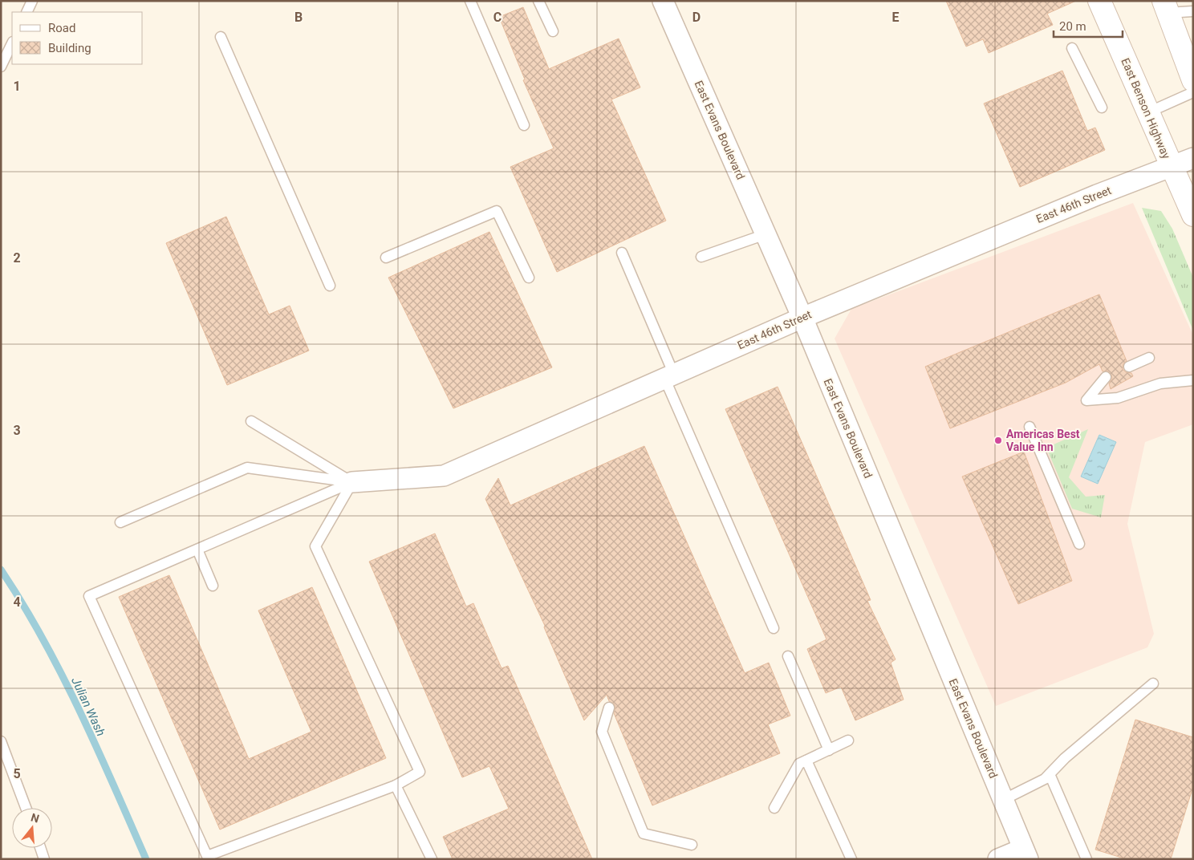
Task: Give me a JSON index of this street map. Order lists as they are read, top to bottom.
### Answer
{
  "streets": {
    "main road": ["East Benson Highway"],
    "street": ["East Evans Boulevard", "East 46th Street"]
  },
  "crossings": [
    ["East Benson Highway", "East 46th Street"],
    ["East Evans Boulevard", "East 46th Street"]
  ],
  "water": ["Julian Wash"],
  "places": ["Americas Best Value Inn"],
  "legend": ["Road", "Building"],
  "scale_bar": "20 m",
  "north": "top",
  "grid": {
    "columns": [
      "B",
      "C",
      "D",
      "E"
    ],
    "rows": [
      "1",
      "2",
      "3",
      "4",
      "5"
    ]
  }
}
